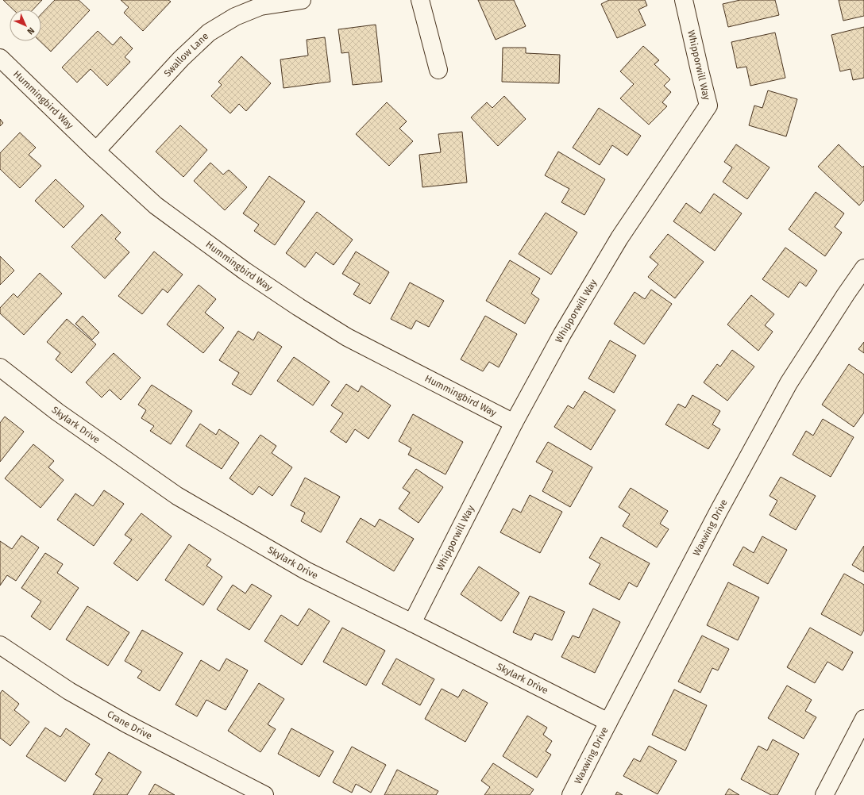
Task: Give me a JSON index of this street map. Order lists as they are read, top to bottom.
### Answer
{
  "streets": {
    "street": [
      "Swallow Lane",
      "Whipporwill Way",
      "Hummingbird Way",
      "Skylark Drive",
      "Waxwing Drive",
      "Crane Drive"
    ]
  },
  "crossings": [
    ["Swallow Lane", "Hummingbird Way"],
    ["Whipporwill Way", "Hummingbird Way"],
    ["Whipporwill Way", "Skylark Drive"],
    ["Skylark Drive", "Waxwing Drive"]
  ],
  "north": "bottom right"
}
